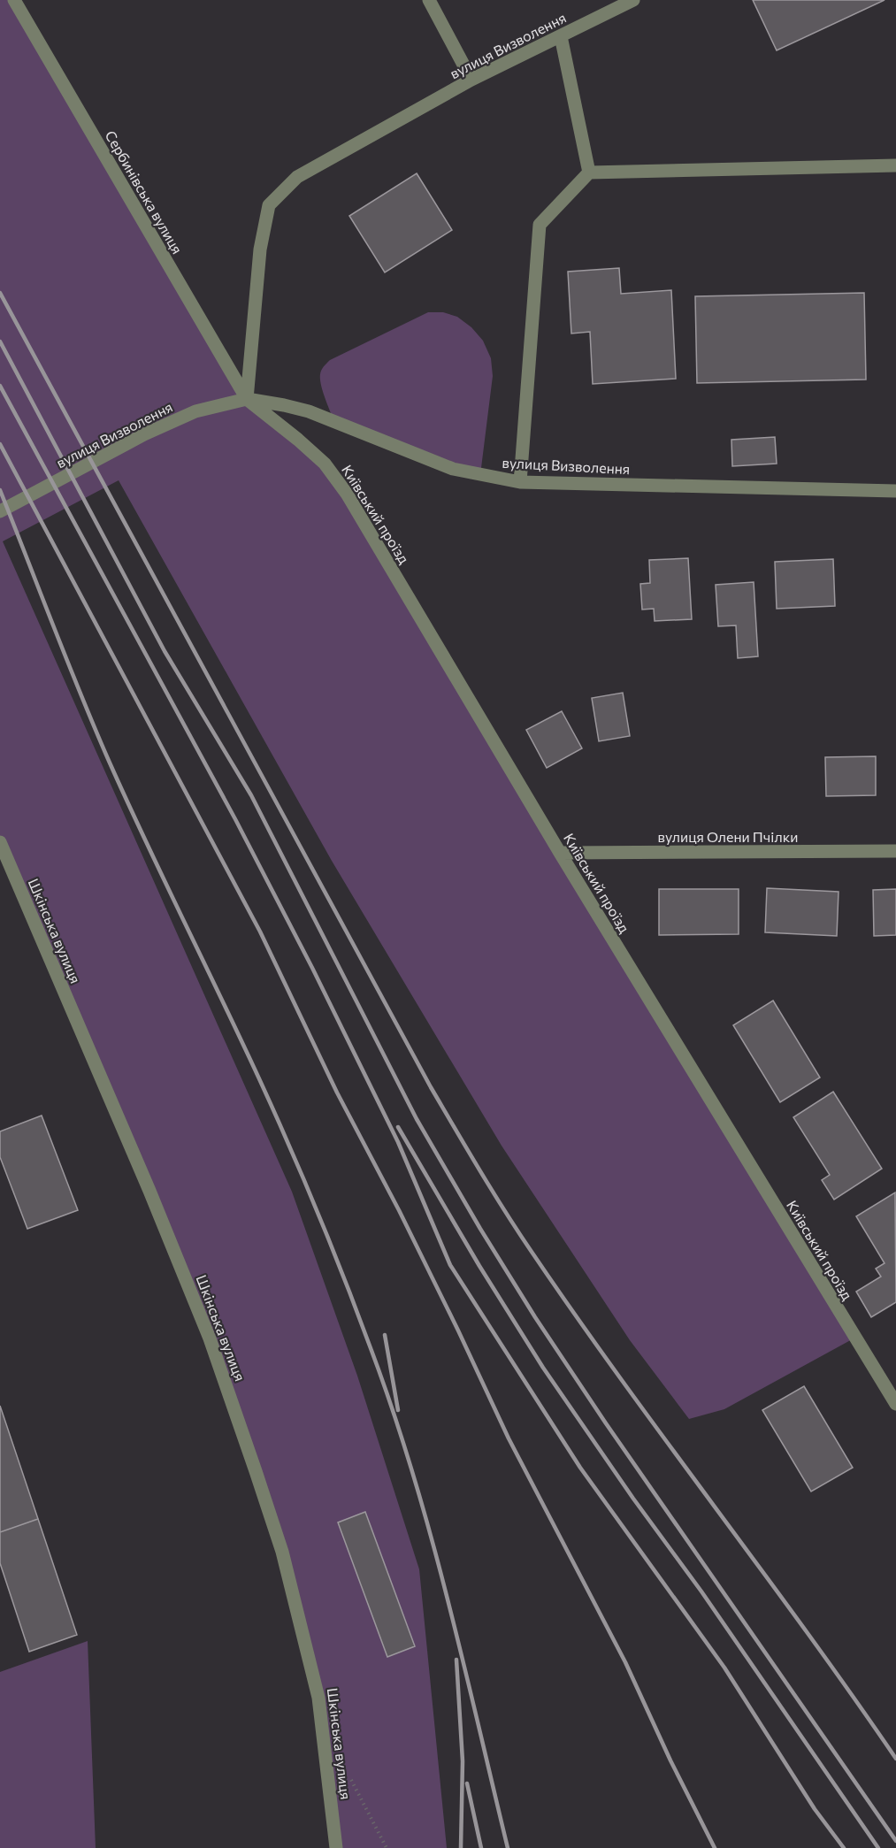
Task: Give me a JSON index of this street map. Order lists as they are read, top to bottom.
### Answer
{
  "streets": {
    "street": [
      "вулиця Визволення",
      "Сербинівська вулиця",
      "Київський проїзд",
      "вулиця Олени Пчілки",
      "Шкінська вулиця"
    ]
  },
  "crossings": [
    ["вулиця Визволення", "Сербинівська вулиця"],
    ["вулиця Визволення", "Київський проїзд"],
    ["Сербинівська вулиця", "Київський проїзд"],
    ["Київський проїзд", "вулиця Олени Пчілки"]
  ]
}
